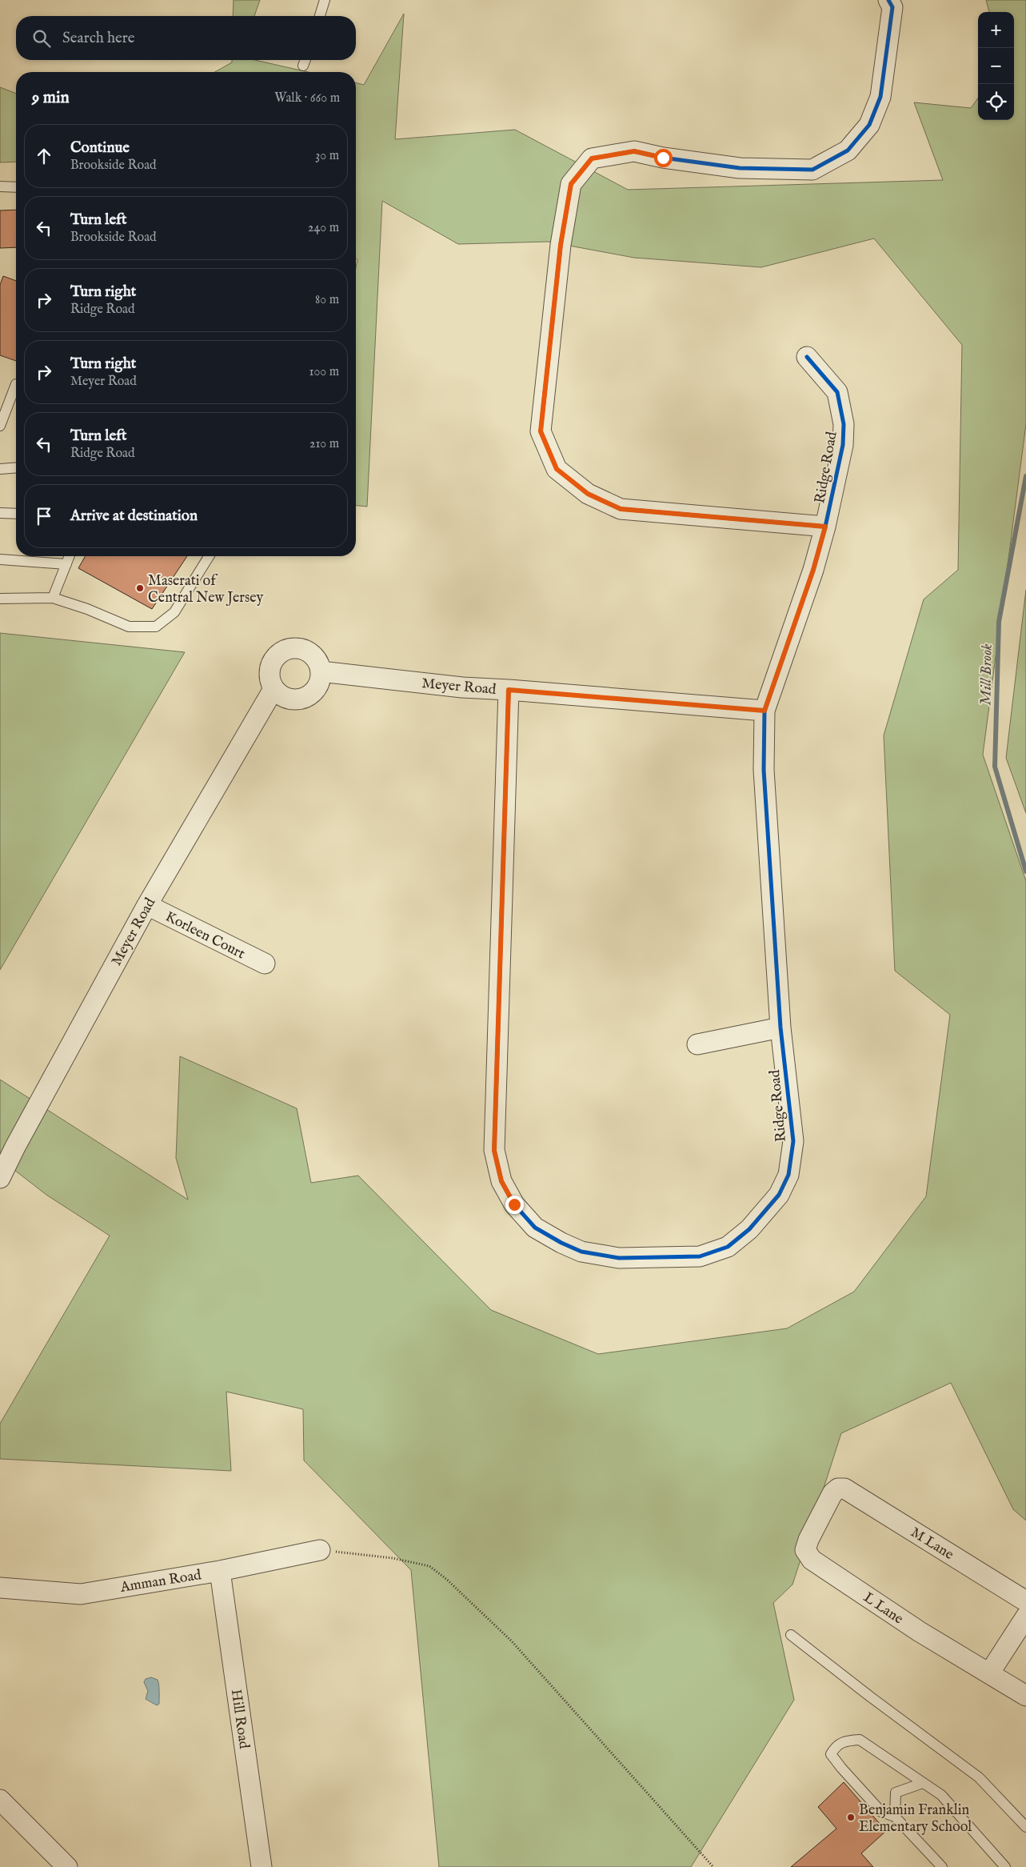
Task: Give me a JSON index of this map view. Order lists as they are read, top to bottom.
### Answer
{
  "streets": {
    "street": [
      "Ridge Road",
      "Meyer Road",
      "Korleen Court",
      "M Lane",
      "Amman Road",
      "L Lane",
      "Hill Road"
    ]
  },
  "crossings": [
    ["Ridge Road", "Meyer Road"],
    ["Meyer Road", "Korleen Court"],
    ["M Lane", "L Lane"],
    ["Amman Road", "Hill Road"]
  ],
  "water": ["Mill Brook"],
  "places": ["Maserati of Central New Jersey", "Benjamin Franklin Elementary School"],
  "page": {
    "map_buttons": ["+", "−"],
    "search": "Search here",
    "heading": ["9 min", "Walk · 660 m"],
    "list": [
      ["Continue", "Brookside Road", "30 m"],
      ["Turn left", "Brookside Road", "240 m"],
      ["Turn right", "Ridge Road", "80 m"],
      ["Turn right", "Meyer Road", "100 m"],
      ["Turn left", "Ridge Road", "210 m"],
      "Arrive at destination"
    ]
  }
}
